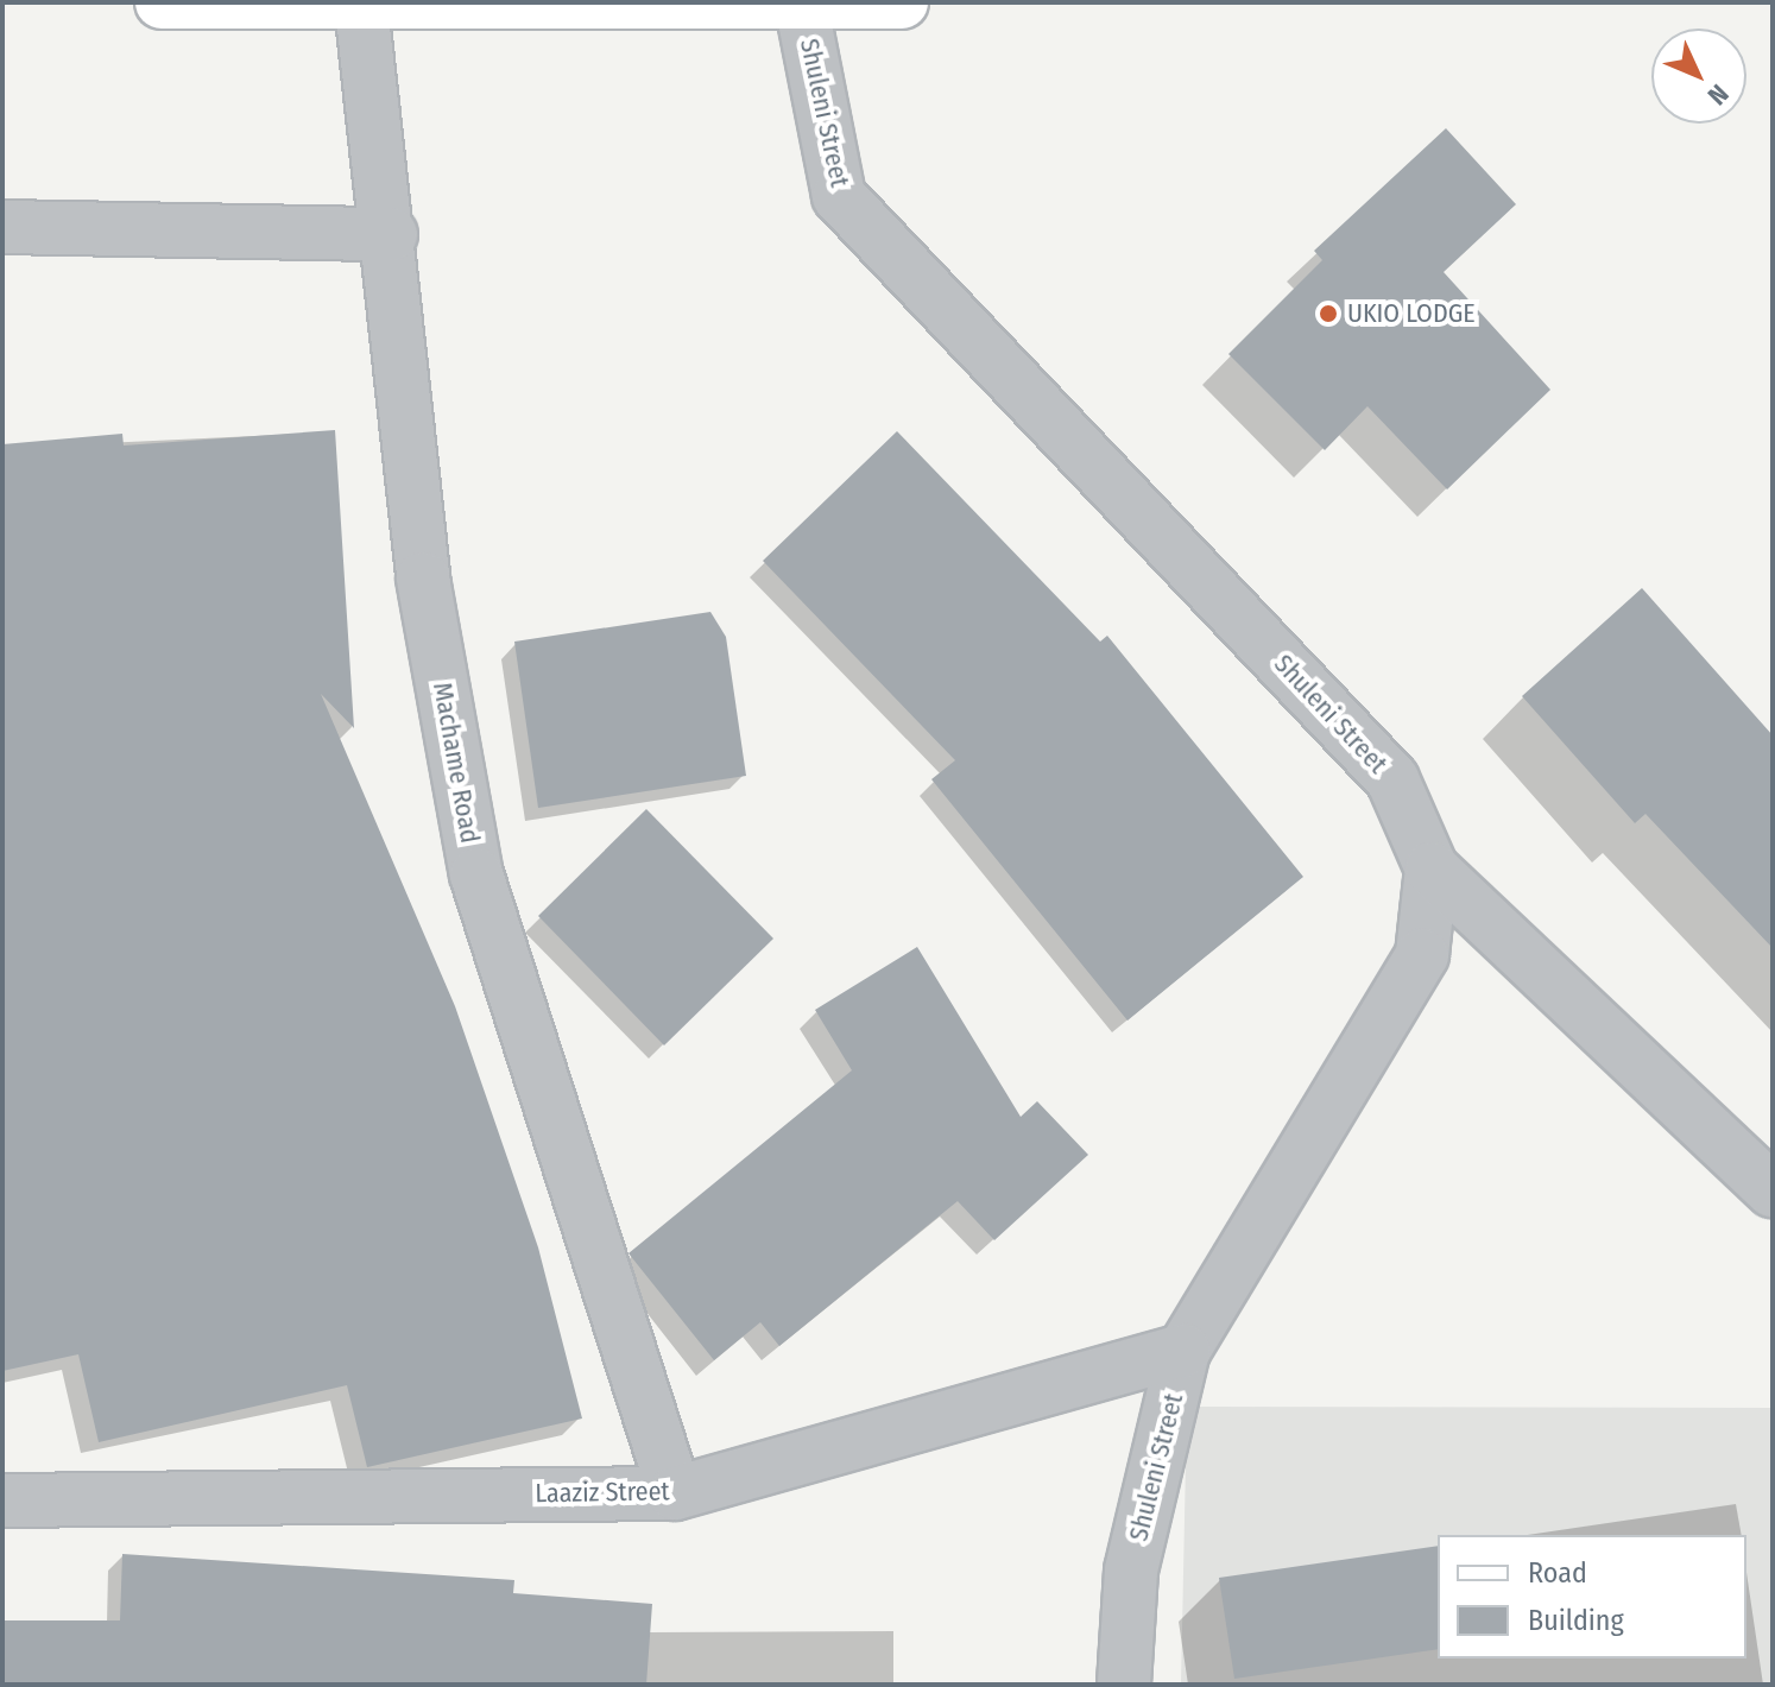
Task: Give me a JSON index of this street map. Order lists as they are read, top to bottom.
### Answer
{
  "streets": {
    "street": ["Shuleni Street", "Machame Road", "Laaziz Street"]
  },
  "crossings": [
    ["Shuleni Street", "Laaziz Street"],
    ["Machame Road", "Laaziz Street"]
  ],
  "places": ["UKIO LODGE"],
  "legend": ["Road", "Building"],
  "north": "bottom right"
}
